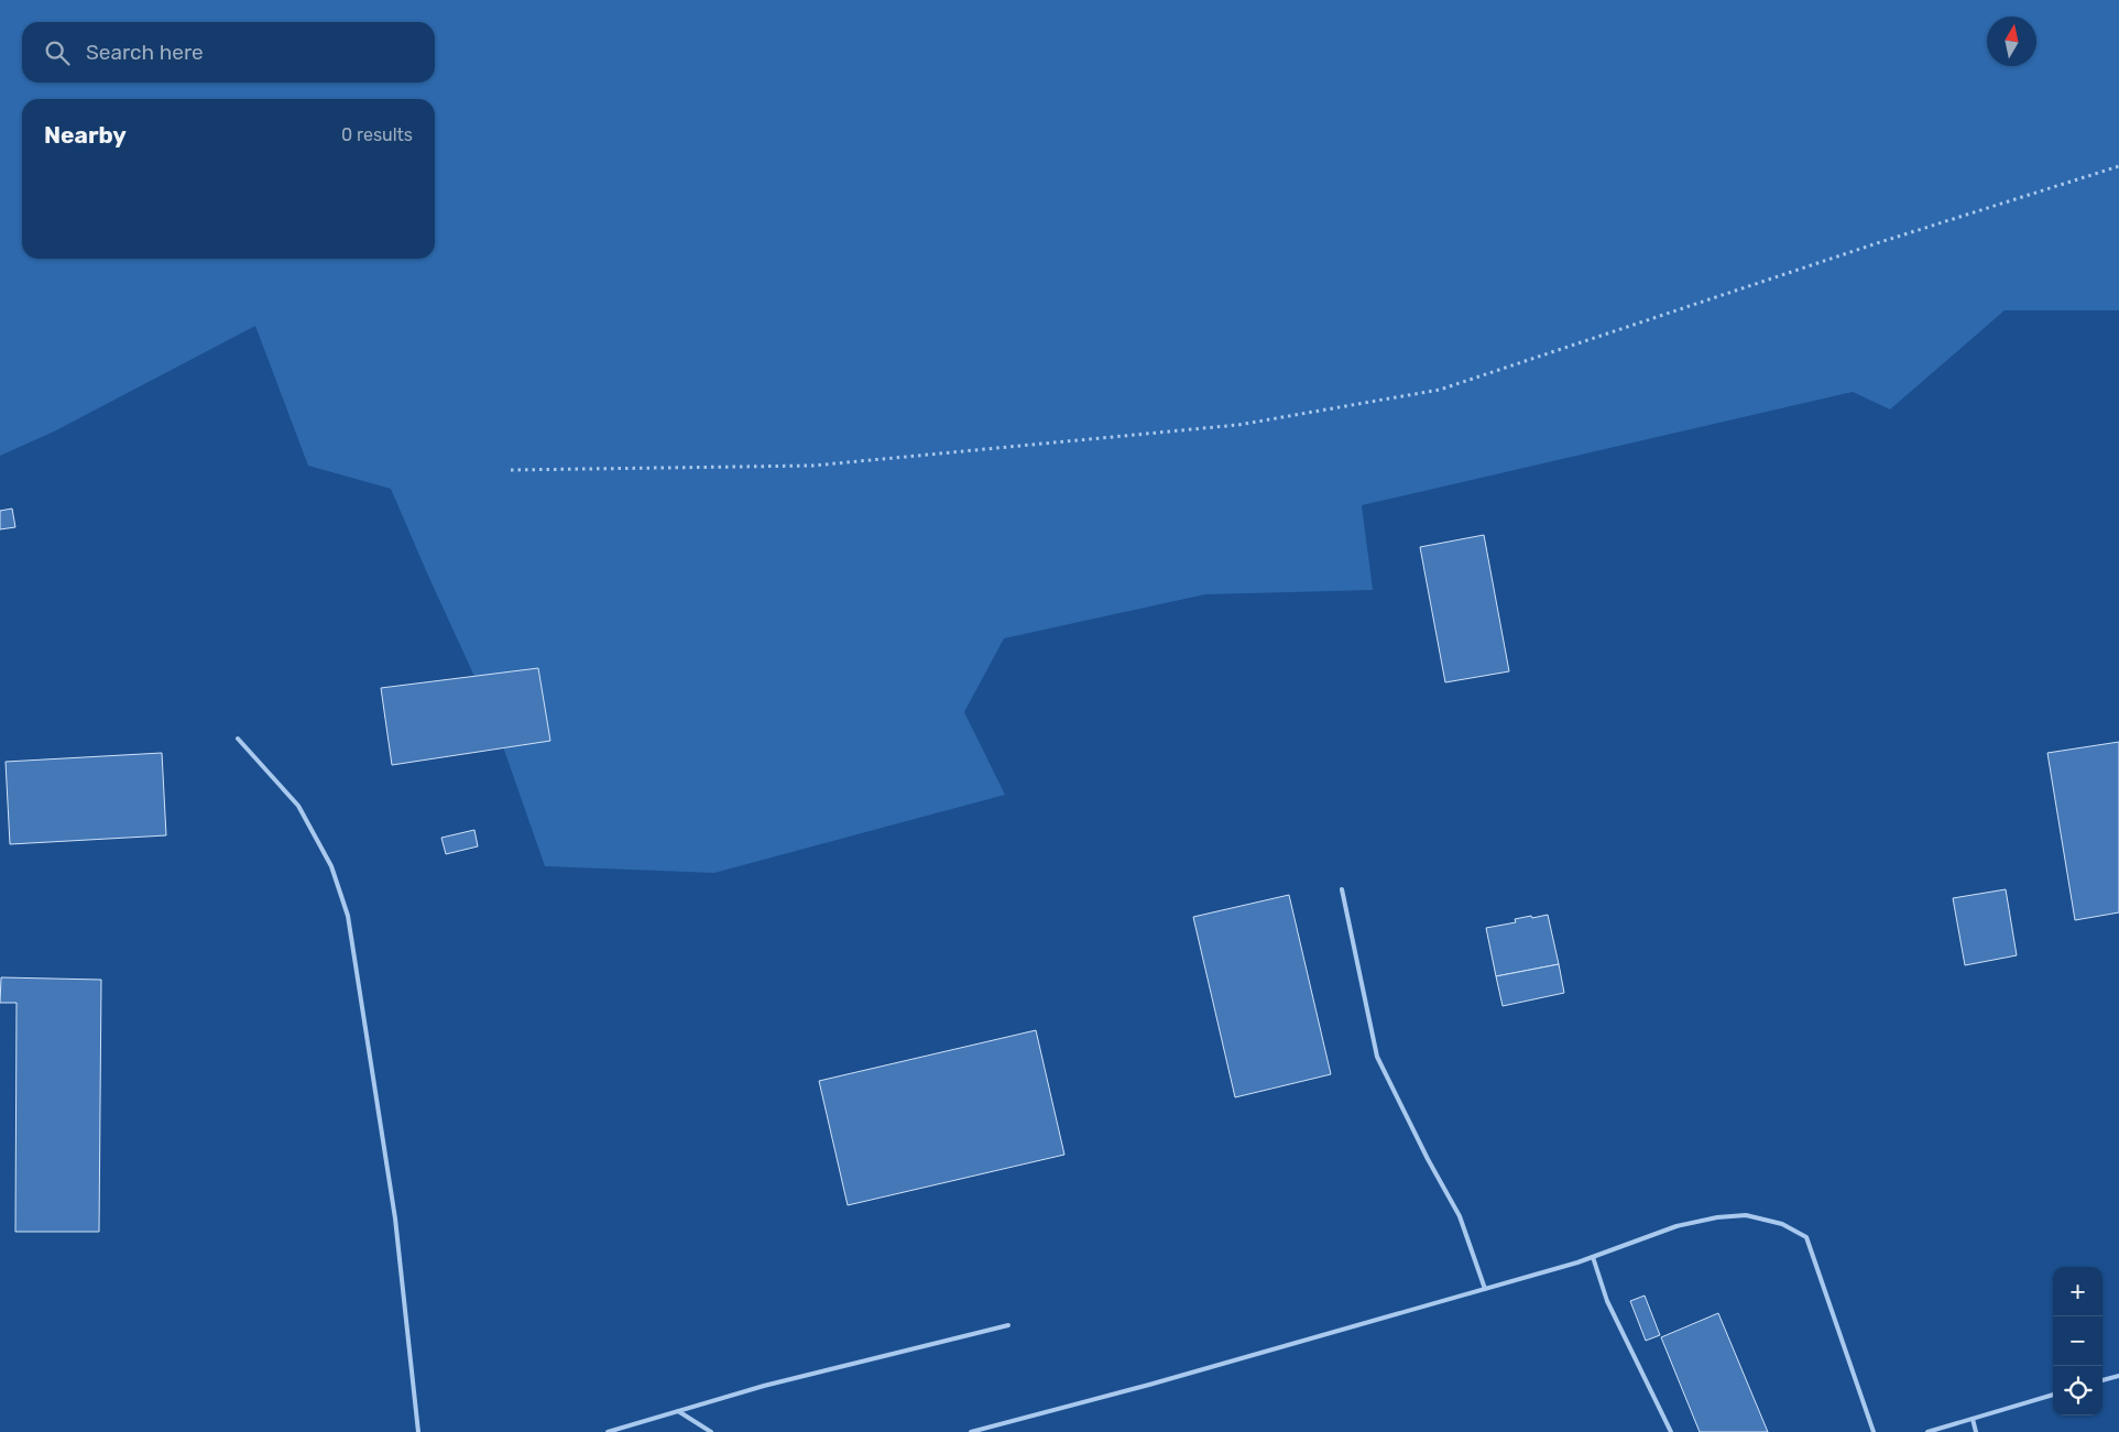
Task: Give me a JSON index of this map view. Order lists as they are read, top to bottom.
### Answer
{
  "north": "top",
  "page": {
    "search": "Search here",
    "heading": ["Nearby", "0 results"],
    "map_buttons": ["+", "−"]
  }
}
